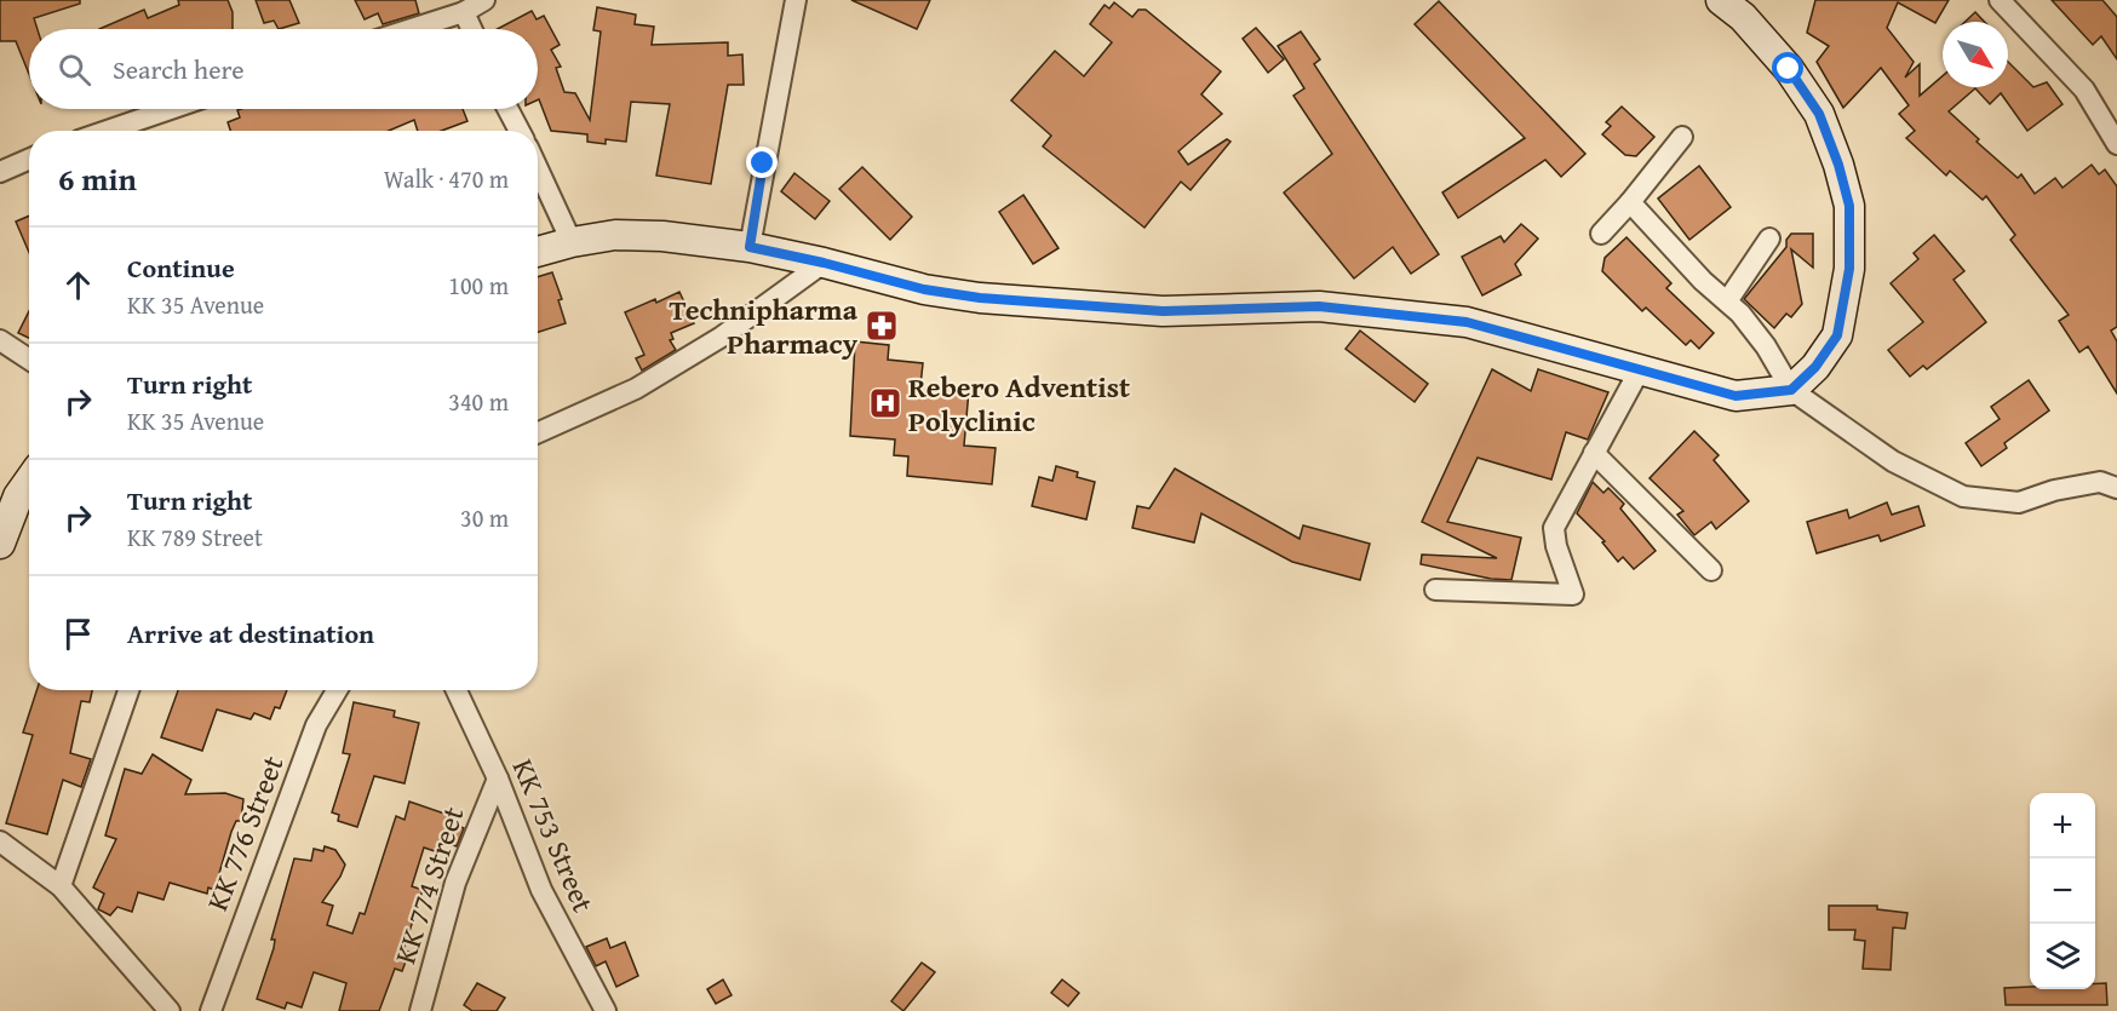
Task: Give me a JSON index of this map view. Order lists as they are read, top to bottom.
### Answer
{
  "streets": {
    "street": ["KK 776 Street", "KK 753 Street", "KK 774 Street"]
  },
  "crossings": [
    ["KK 753 Street", "KK 774 Street"]
  ],
  "places": {
    "pharmacy": ["Technipharma Pharmacy"],
    "hospital": ["Rebero Adventist Polyclinic"]
  },
  "north": "bottom right",
  "page": {
    "search": "Search here",
    "heading": ["6 min", "Walk · 470 m"],
    "list": [
      ["Continue", "KK 35 Avenue", "100 m"],
      ["Turn right", "KK 35 Avenue", "340 m"],
      ["Turn right", "KK 789 Street", "30 m"],
      "Arrive at destination"
    ],
    "map_buttons": ["+", "−"]
  }
}
